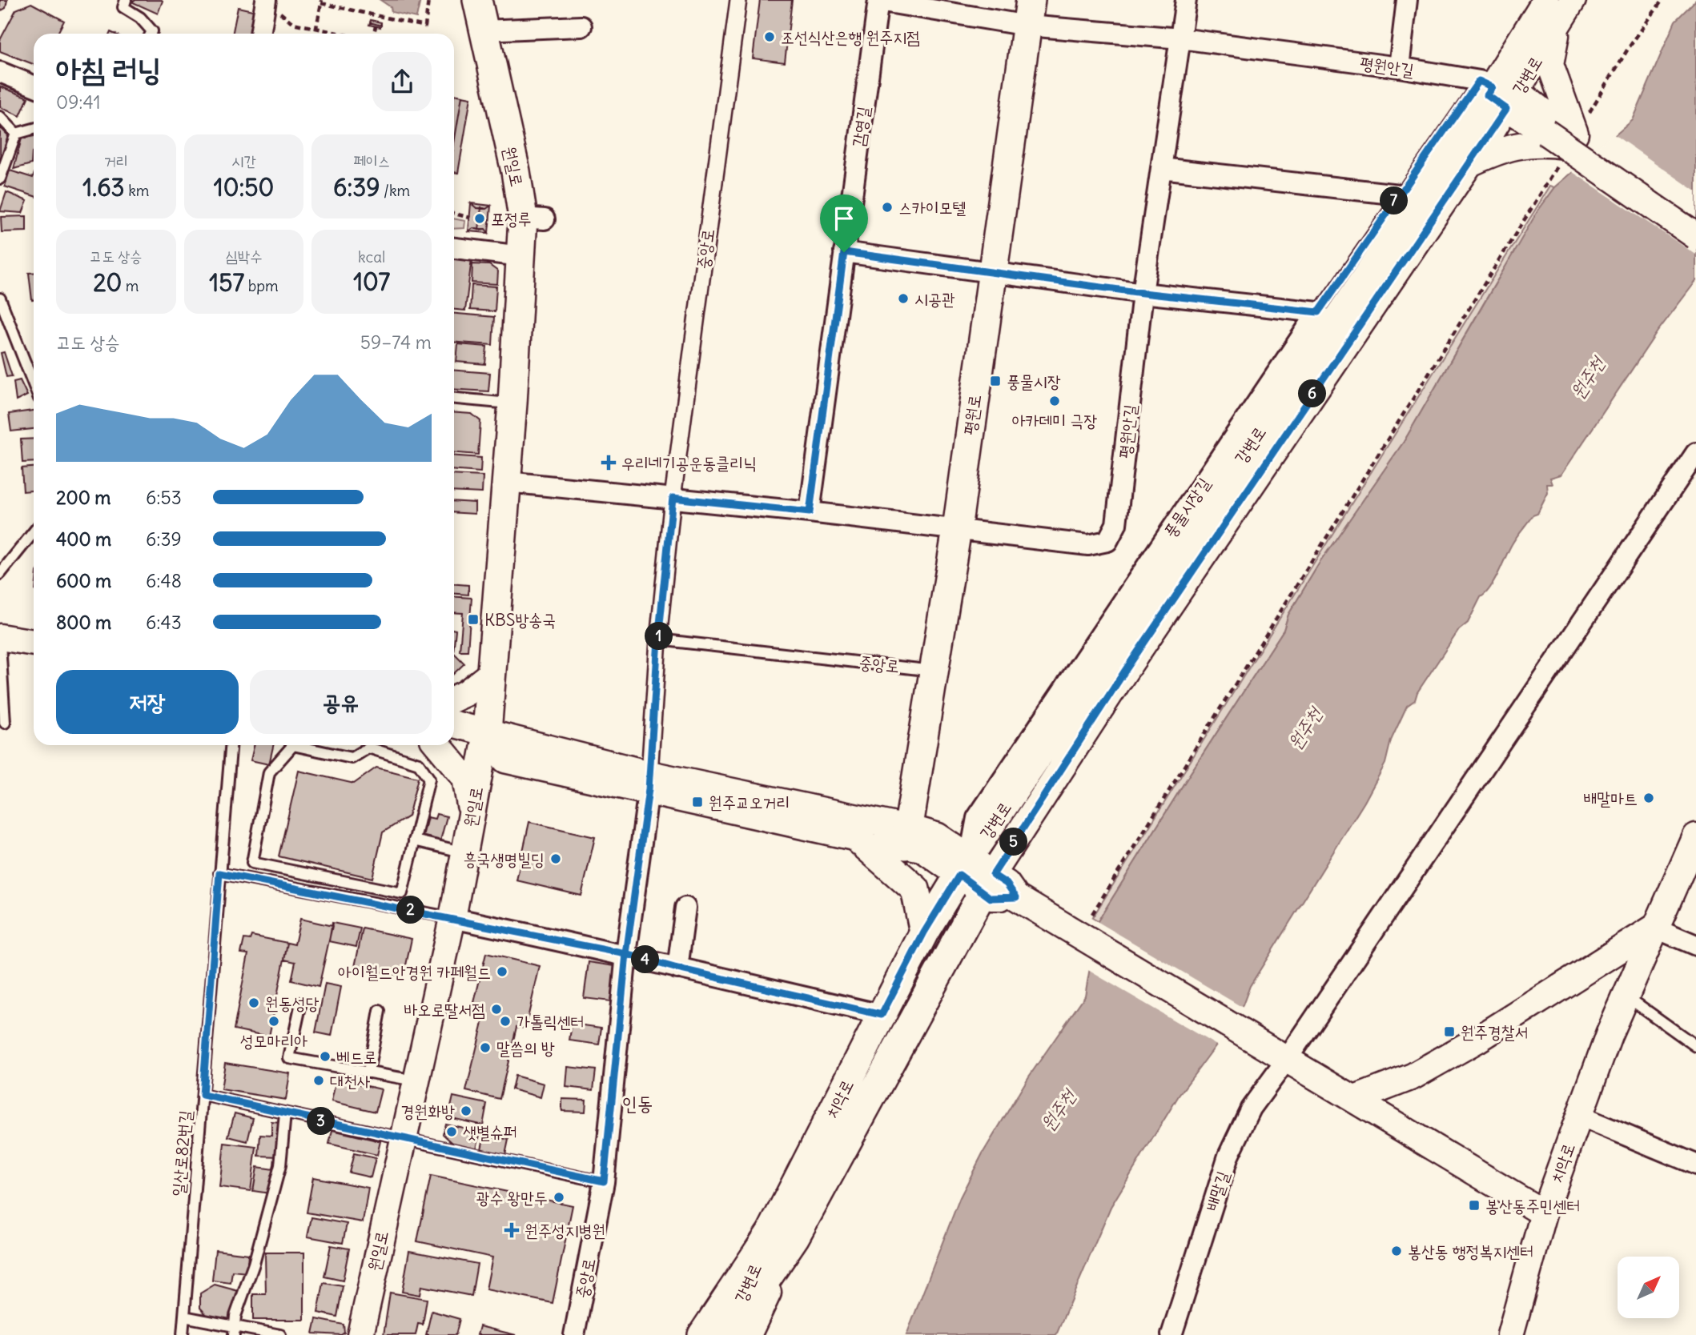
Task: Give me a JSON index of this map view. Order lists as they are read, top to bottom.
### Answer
{
  "streets": {
    "main road": [
      "강변로",
      "원일로",
      "평원로",
      "치악로"
    ],
    "street": [
      "평원안길",
      "감영길",
      "중앙로",
      "풍물시장길",
      "배말길"
    ],
    "lane": ["일산로82번길"]
  },
  "crossings": [
    ["평원안길", "강변로"],
    ["평원안길", "감영길"],
    ["평원안길", "평원로"],
    ["평원안길", "풍물시장길"],
    ["강변로", "풍물시장길"],
    ["강변로", "치악로"],
    ["중앙로", "평원로"],
    ["풍물시장길", "치악로"]
  ],
  "districts": ["인동"],
  "water": ["원주천"],
  "places": {
    "other": [
      "조선식산은행 원주지점",
      "스카이모텔",
      "포정루",
      "시공관",
      "아카데미 극장",
      "배말마트",
      "흥국생명빌딩",
      "아이월드안경원 카페월드",
      "원동성당",
      "바오로딸서점",
      "성모마리아",
      "가톨릭센터",
      "말씀의 방",
      "베드로",
      "대천사",
      "경원화방",
      "샛별슈퍼",
      "광수 왕만두",
      "봉산동 행정복지센터"
    ],
    "transit": [
      "풍물시장",
      "KBS방송국",
      "원주교오거리",
      "원주경찰서",
      "봉산동주민센터"
    ],
    "health": ["우리네기공운동클리닉", "원주성지병원"]
  },
  "north": "top right",
  "page": {
    "heading": ["아침 러닝", "09:41"],
    "stats": [
      ["거리", "1.63 km"],
      ["시간", "10:50"],
      ["페이스", "6:39 /km"],
      ["고도 상승", "20 m"],
      ["심박수", "157 bpm"],
      ["kcal", "107"]
    ],
    "pins": [
      "7",
      "6",
      "1",
      "5",
      "2",
      "4",
      "3"
    ],
    "chart": ["고도 상승", "59–74 m"],
    "list": [
      {
        "name": "200 m",
        "note": "6:53"
      },
      {
        "name": "400 m",
        "note": "6:39"
      },
      {
        "name": "600 m",
        "note": "6:48"
      },
      {
        "name": "800 m",
        "note": "6:43"
      }
    ],
    "buttons": ["저장", "공유"]
  }
}
